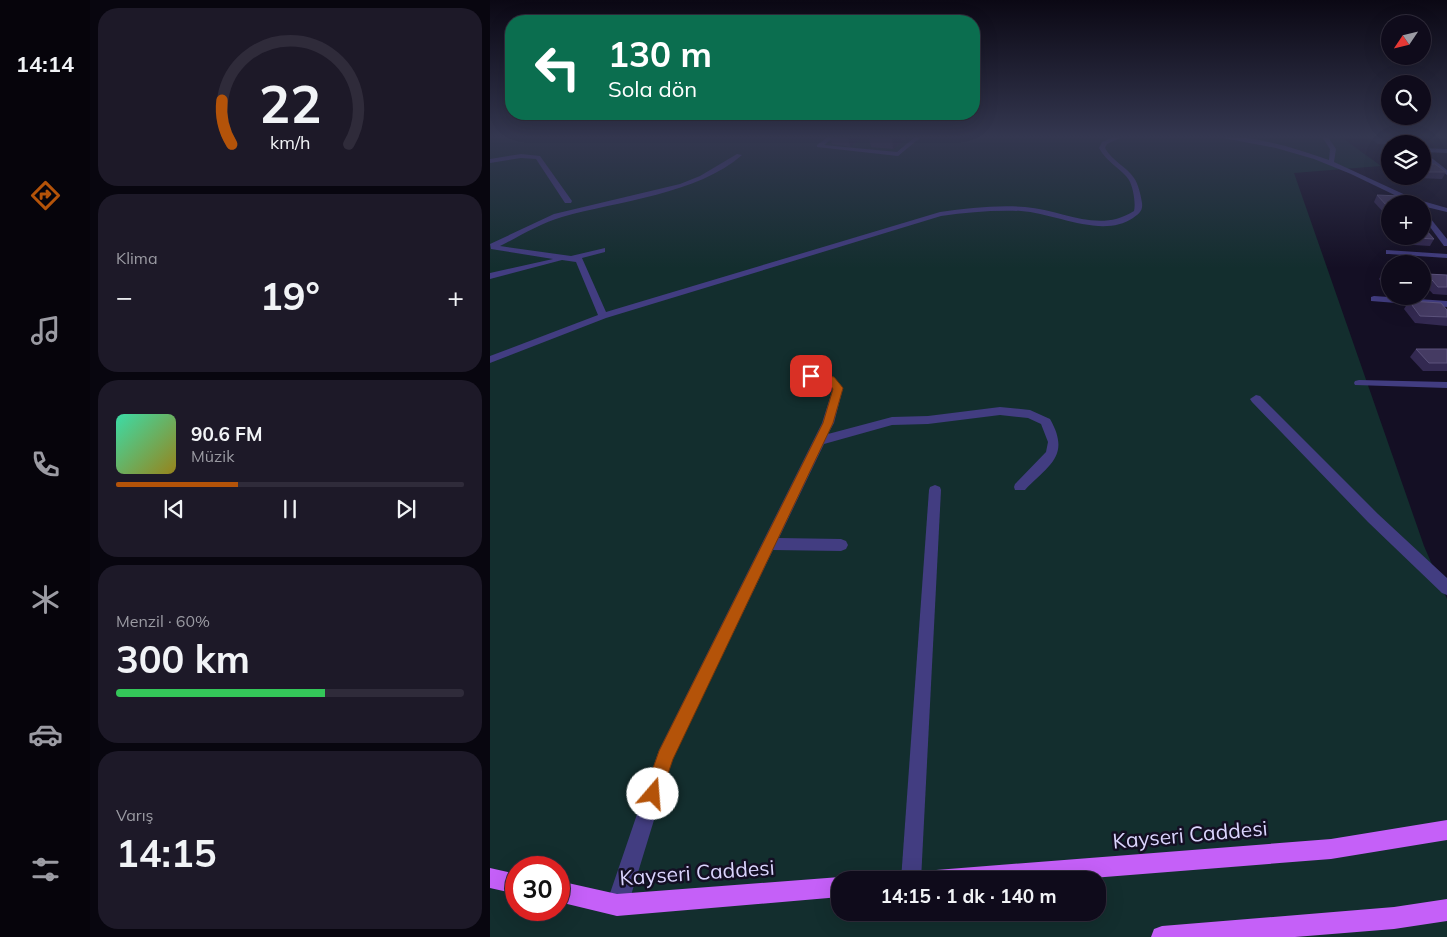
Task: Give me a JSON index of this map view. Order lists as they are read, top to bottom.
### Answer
{
  "streets": {
    "main road": ["Kayseri Caddesi"]
  },
  "north": "bottom left",
  "page": {
    "tabs": "14:14",
    "map_buttons": ["+", "−"],
    "turn": ["130 m", "Sola dön"],
    "tile": [
      "Klima",
      ["Menzil · 60%", "300 km"],
      ["Varış", "14:15"]
    ],
    "heat": ["−", "19°", "+"],
    "song": ["90.6 FM", "Müzik"],
    "limit": "30",
    "trip": "14:15 · 1 dk · 140 m",
    "gauge": ["22", "km/h"]
  }
}
